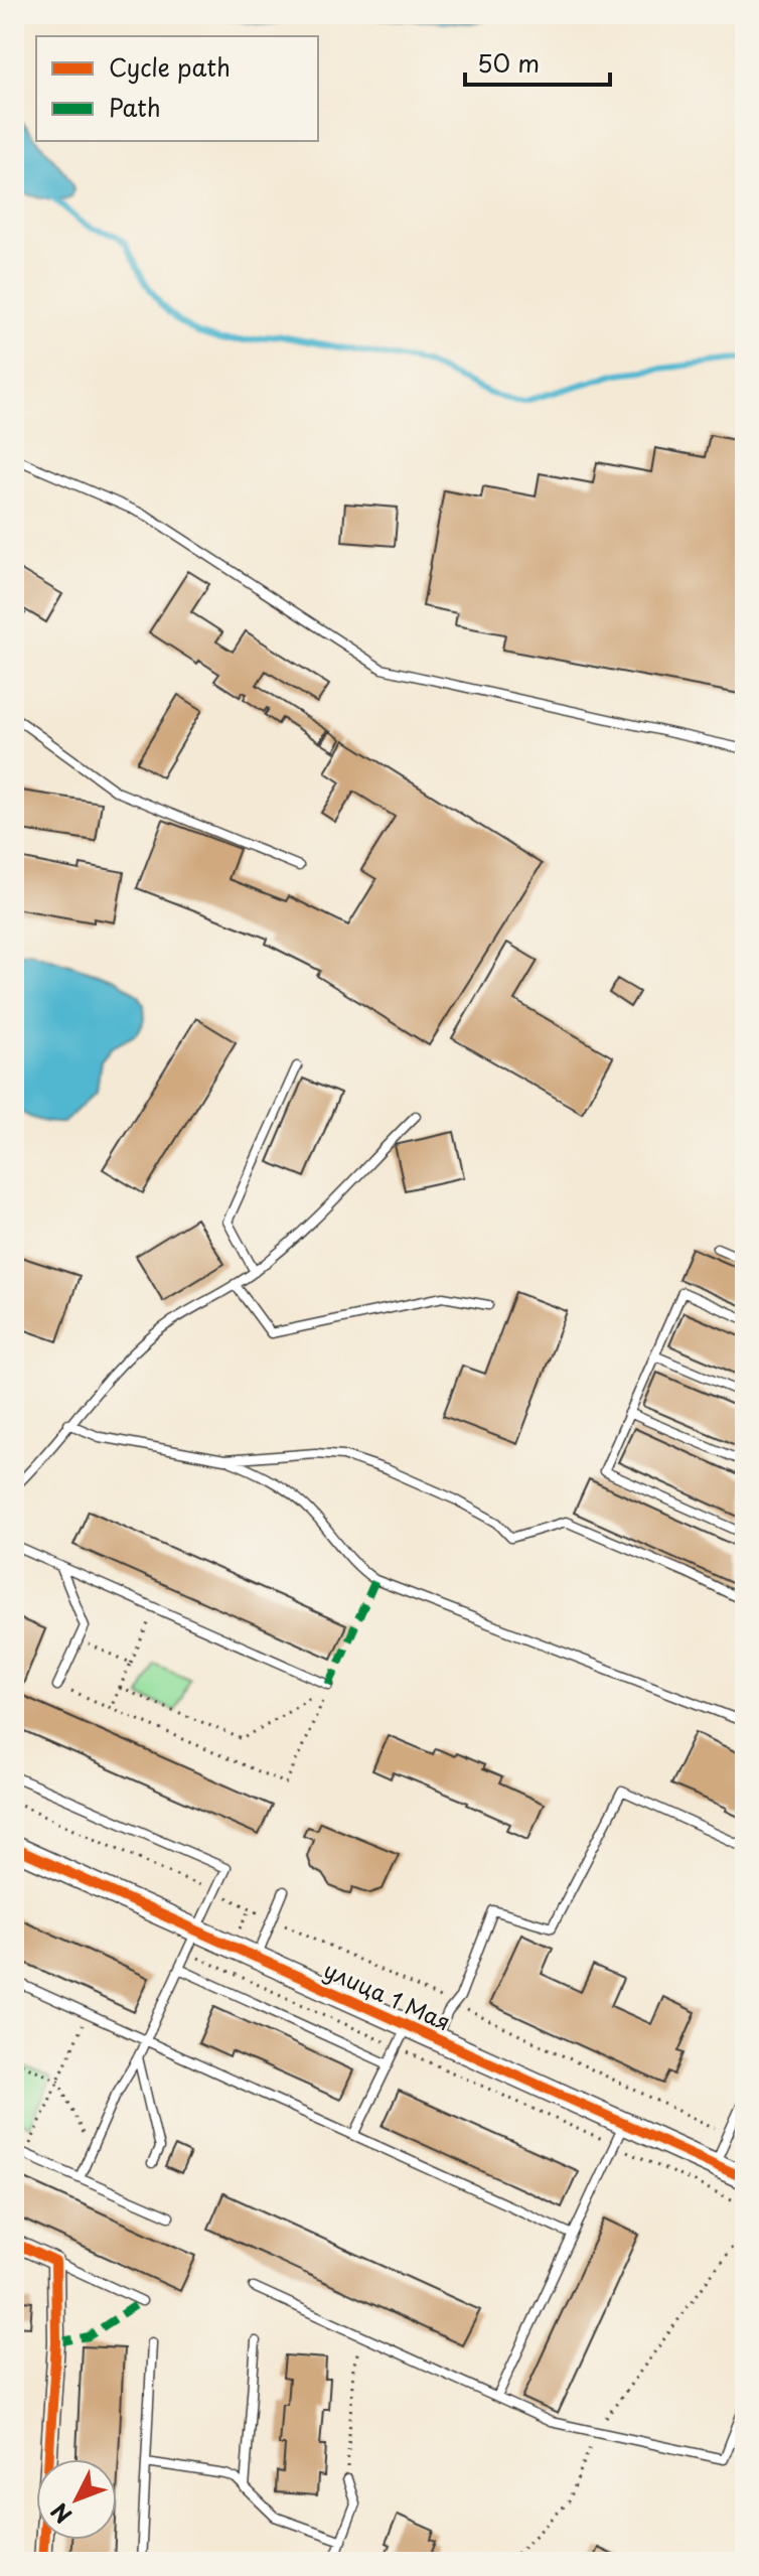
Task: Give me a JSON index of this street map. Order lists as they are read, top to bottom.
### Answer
{
  "streets": {
    "street": ["улица 1 Мая"]
  },
  "legend": ["Cycle path", "Path"],
  "scale_bar": "50 m",
  "north": "bottom left"
}
